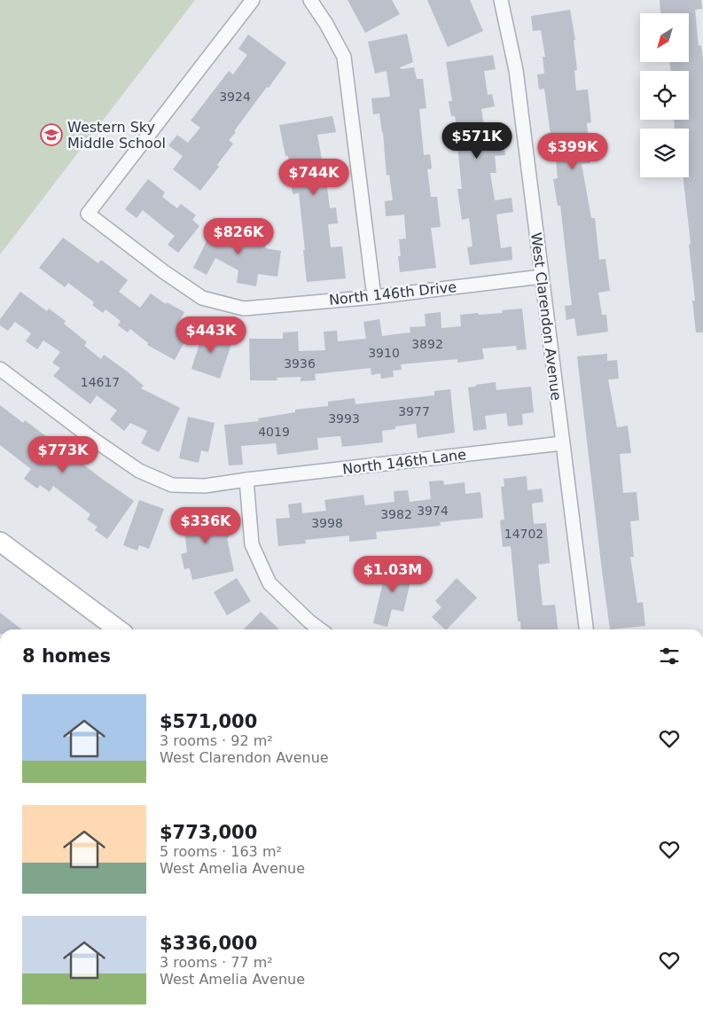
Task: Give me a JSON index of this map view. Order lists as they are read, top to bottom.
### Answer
{
  "streets": {
    "street": ["North 146th Drive", "West Clarendon Avenue", "North 146th Lane"]
  },
  "crossings": [
    ["North 146th Drive", "West Clarendon Avenue"],
    ["West Clarendon Avenue", "North 146th Lane"]
  ],
  "places": {
    "school or university": ["Western Sky Middle School"]
  },
  "house_numbers": [
    "3924",
    "3892",
    "3910",
    "3936",
    "14617",
    "3977",
    "3993",
    "4019",
    "3974",
    "3982",
    "3998",
    "14702"
  ],
  "north": "bottom left",
  "page": {
    "price": [
      "$571K",
      "$399K",
      "$744K",
      "$826K",
      "$443K",
      "$773K",
      "$336K",
      "$1.03M"
    ],
    "heading": "8 homes",
    "list": [
      {
        "name": "$571,000",
        "note": "3 rooms · 92 m² · West Clarendon Avenue"
      },
      {
        "name": "$773,000",
        "note": "5 rooms · 163 m² · West Amelia Avenue"
      },
      {
        "name": "$336,000",
        "note": "3 rooms · 77 m² · West Amelia Avenue"
      }
    ]
  }
}
